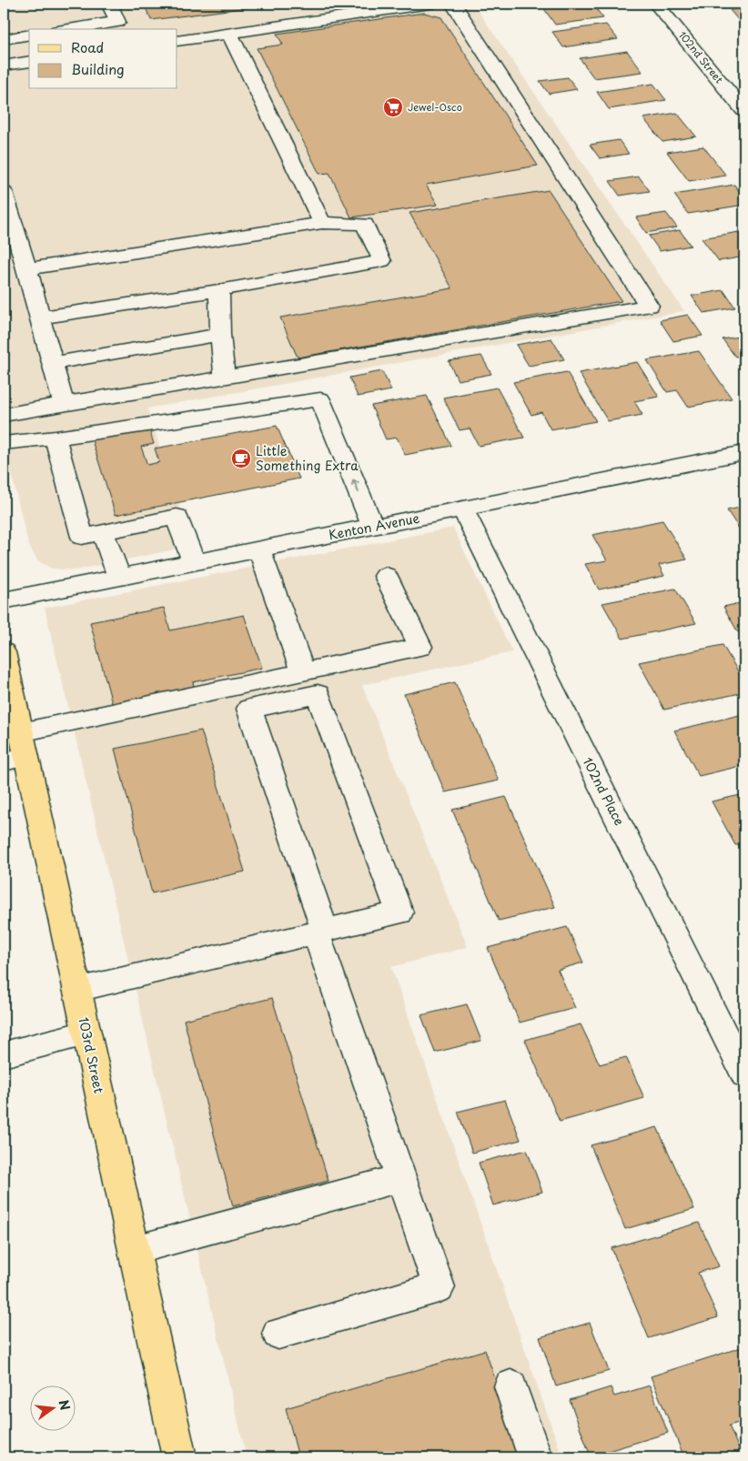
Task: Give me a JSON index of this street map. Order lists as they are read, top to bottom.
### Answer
{
  "streets": {
    "main road": ["103rd Street"],
    "street": ["102nd Street", "Kenton Avenue", "102nd Place"]
  },
  "crossings": [
    ["Kenton Avenue", "102nd Place"]
  ],
  "places": {
    "supermarket": ["Jewel-Osco"],
    "cafe": ["Little Something Extra"]
  },
  "legend": ["Road", "Building"],
  "north": "right"
}
